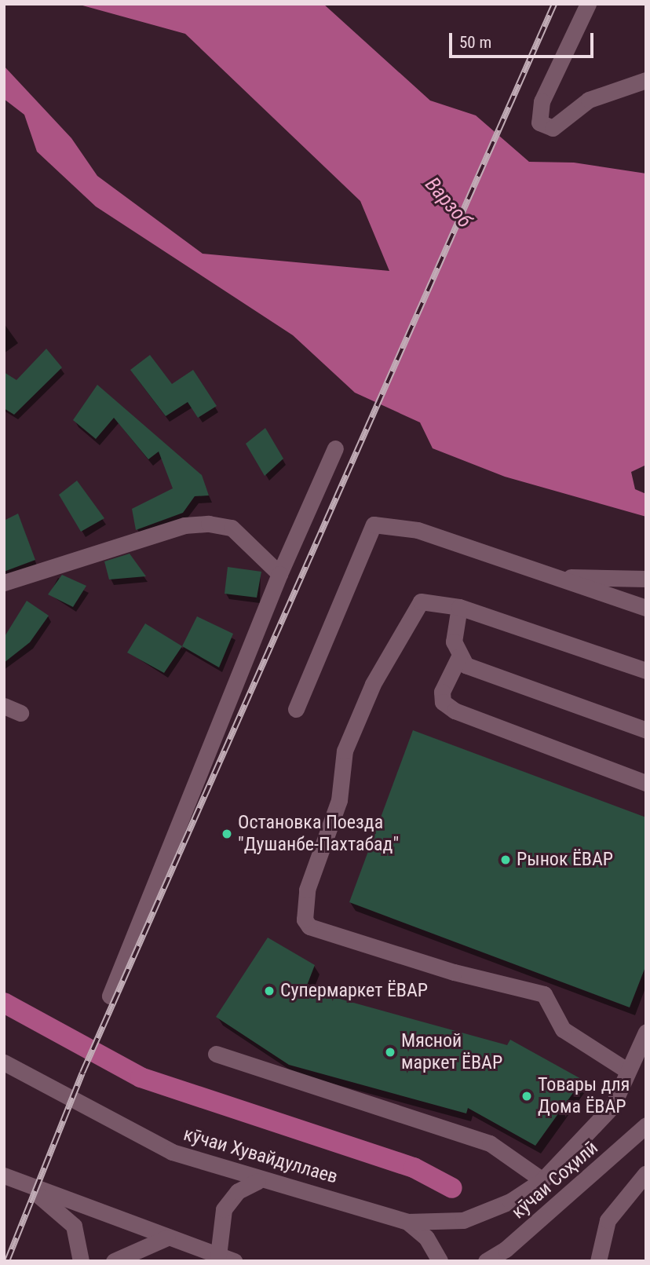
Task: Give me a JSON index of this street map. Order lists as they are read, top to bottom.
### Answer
{
  "streets": {
    "street": ["кӯчаи Хувайдуллаев", "кӯчаи Соҳилӣ"]
  },
  "crossings": [
    ["кӯчаи Хувайдуллаев", "кӯчаи Соҳилӣ"]
  ],
  "water": ["Варзоб"],
  "places": [
    "Остановка Поезда \"Душанбе-Пахтабад\"",
    "Рынок ЁВАР",
    "Супермаркет ЁВАР",
    "Мясной маркет ЁВАР",
    "Товары для Дома ЁВАР"
  ],
  "scale_bar": "50 m"
}
